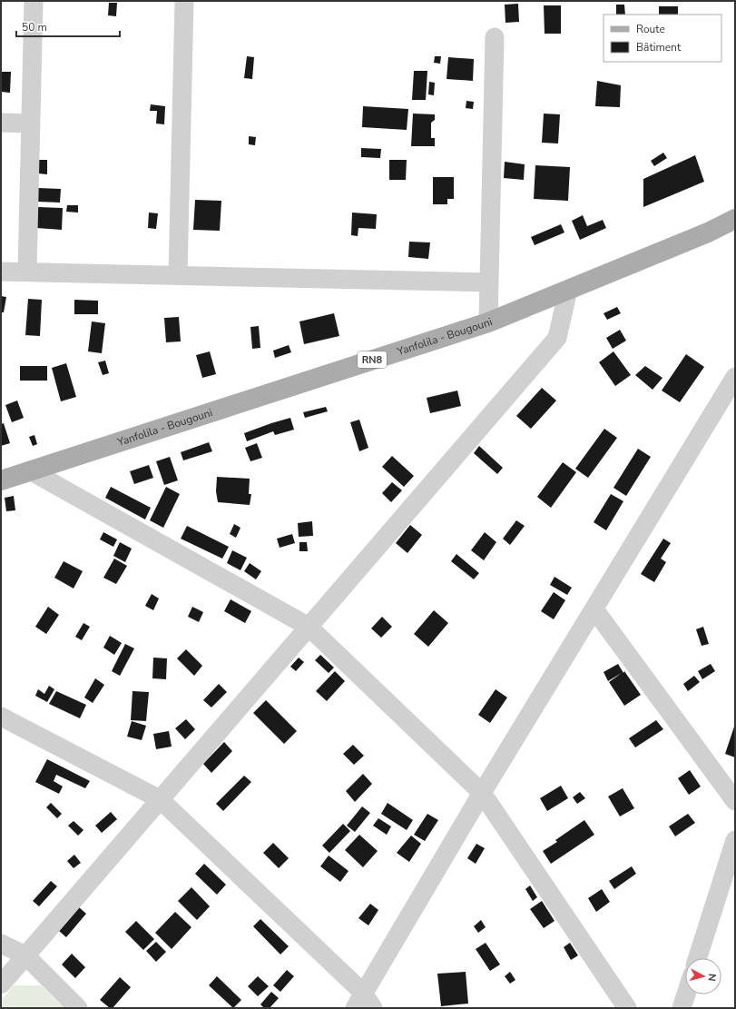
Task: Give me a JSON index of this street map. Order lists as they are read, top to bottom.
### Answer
{
  "streets": {
    "main road": ["Yanfolila - Bougouni", "RN8"]
  },
  "legend": ["Route", "Bâtiment"],
  "scale_bar": "50 m",
  "north": "right"
}
